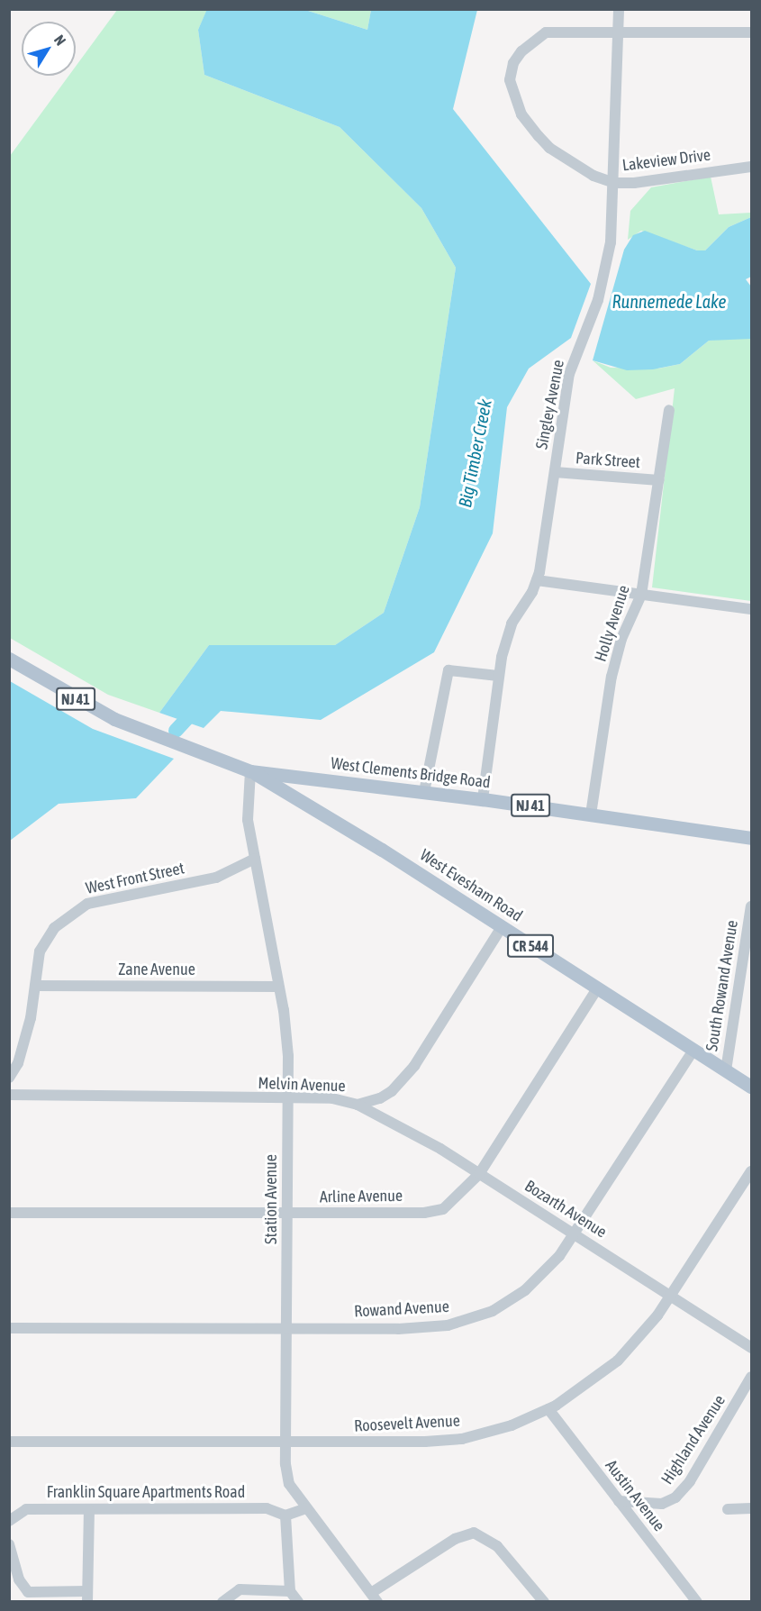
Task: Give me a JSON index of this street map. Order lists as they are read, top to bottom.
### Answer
{
  "streets": {
    "main road": [
      "NJ 41",
      "West Clements Bridge Road",
      "West Evesham Road",
      "CR 544"
    ],
    "street": [
      "Lakeview Drive",
      "Singley Avenue",
      "Park Street",
      "Holly Avenue",
      "West Front Street",
      "Zane Avenue",
      "South Rowand Avenue",
      "Melvin Avenue",
      "Arline Avenue",
      "Station Avenue",
      "Bozarth Avenue",
      "Rowand Avenue",
      "Roosevelt Avenue",
      "Highland Avenue",
      "Franklin Square Apartments Road",
      "Austin Avenue"
    ]
  },
  "crossings": [
    ["Lakeview Drive", "Singley Avenue"],
    ["Singley Avenue", "Park Street"],
    ["Singley Avenue", "West Clements Bridge Road"],
    ["Park Street", "Holly Avenue"],
    ["Holly Avenue", "West Clements Bridge Road"],
    ["West Clements Bridge Road", "West Evesham Road"],
    ["West Clements Bridge Road", "Station Avenue"],
    ["West Front Street", "Zane Avenue"],
    ["West Front Street", "Station Avenue"],
    ["West Evesham Road", "South Rowand Avenue"],
    ["West Evesham Road", "Melvin Avenue"],
    ["West Evesham Road", "Arline Avenue"],
    ["West Evesham Road", "Station Avenue"],
    ["West Evesham Road", "Rowand Avenue"],
    ["Zane Avenue", "Station Avenue"],
    ["Melvin Avenue", "Station Avenue"],
    ["Melvin Avenue", "Bozarth Avenue"],
    ["Arline Avenue", "Station Avenue"],
    ["Arline Avenue", "Bozarth Avenue"],
    ["Station Avenue", "Rowand Avenue"],
    ["Station Avenue", "Roosevelt Avenue"],
    ["Bozarth Avenue", "Rowand Avenue"],
    ["Bozarth Avenue", "Roosevelt Avenue"],
    ["Roosevelt Avenue", "Austin Avenue"],
    ["Highland Avenue", "Austin Avenue"]
  ],
  "water": ["Runnemede Lake", "Big Timber Creek"],
  "north": "top right"
}
